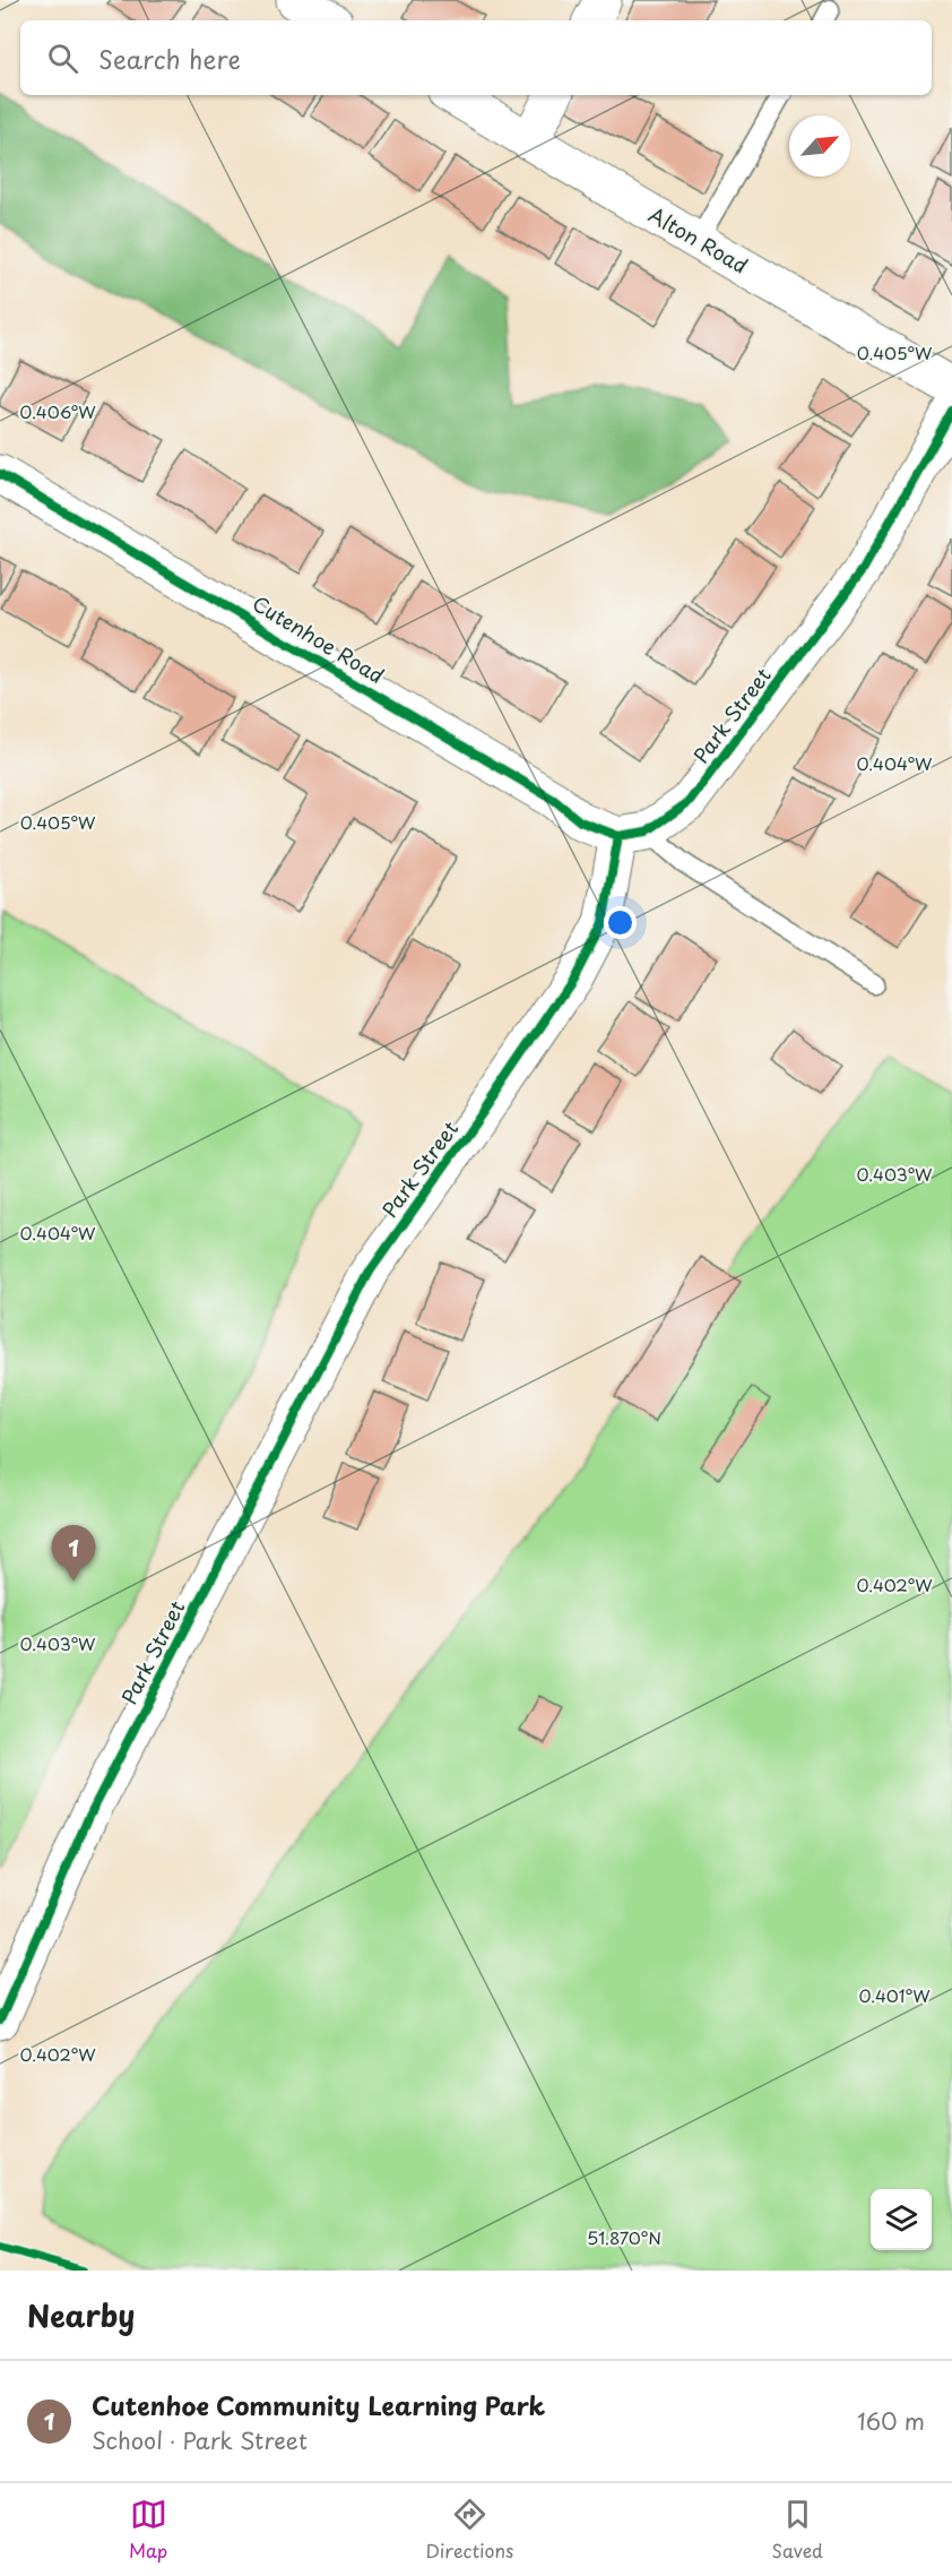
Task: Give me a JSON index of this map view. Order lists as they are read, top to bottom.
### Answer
{
  "streets": {
    "street": ["Alton Road", "Cutenhoe Road", "Park Street"]
  },
  "crossings": [
    ["Cutenhoe Road", "Park Street"]
  ],
  "north": "top right",
  "page": {
    "search": "Search here",
    "pins": "1",
    "heading": "Nearby",
    "list": [
      {
        "mark": "1",
        "name": "Cutenhoe Community Learning Park",
        "note": "School · Park Street",
        "value": "160 m"
      }
    ],
    "nav": ["Map", "Directions", "Saved"]
  },
  "coordinates": [
    "0.405°W",
    "0.406°W",
    "0.404°W",
    "0.403°W",
    "0.402°W",
    "0.401°W",
    "51.870°N"
  ]
}
